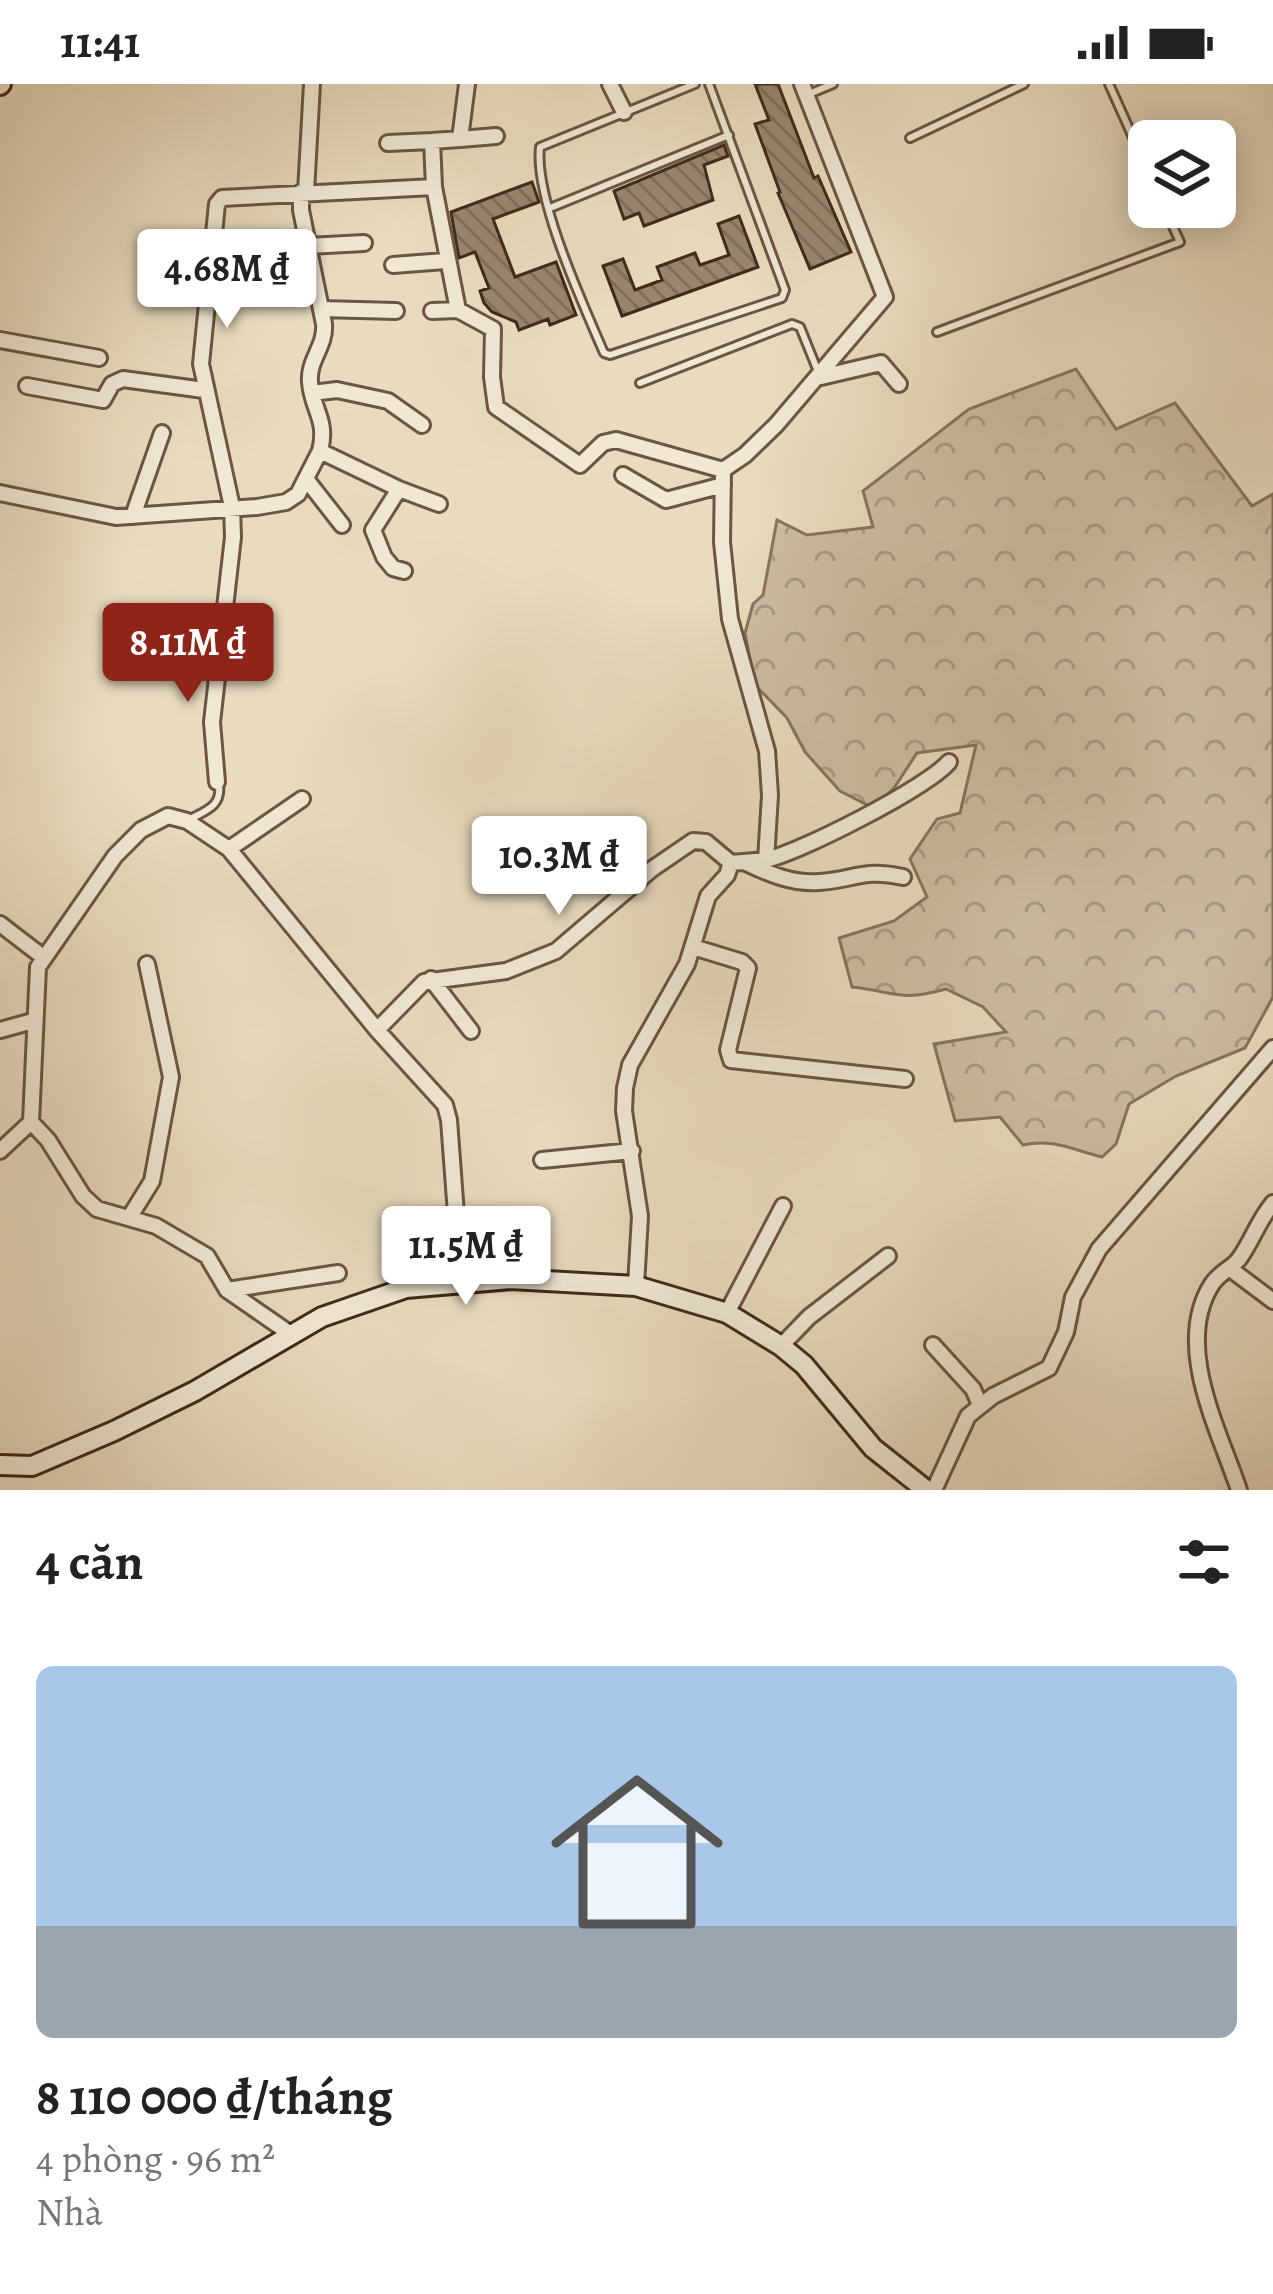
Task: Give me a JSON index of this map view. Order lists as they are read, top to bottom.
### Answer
{
  "page": {
    "status": "11:41",
    "price": [
      "4.68M ₫",
      "8.11M ₫",
      "10.3M ₫",
      "11.5M ₫"
    ],
    "heading": "4 căn",
    "list": [
      {
        "name": "8 110 000 ₫/tháng",
        "note": "4 phòng · 96 m² · Nhà"
      }
    ]
  }
}
